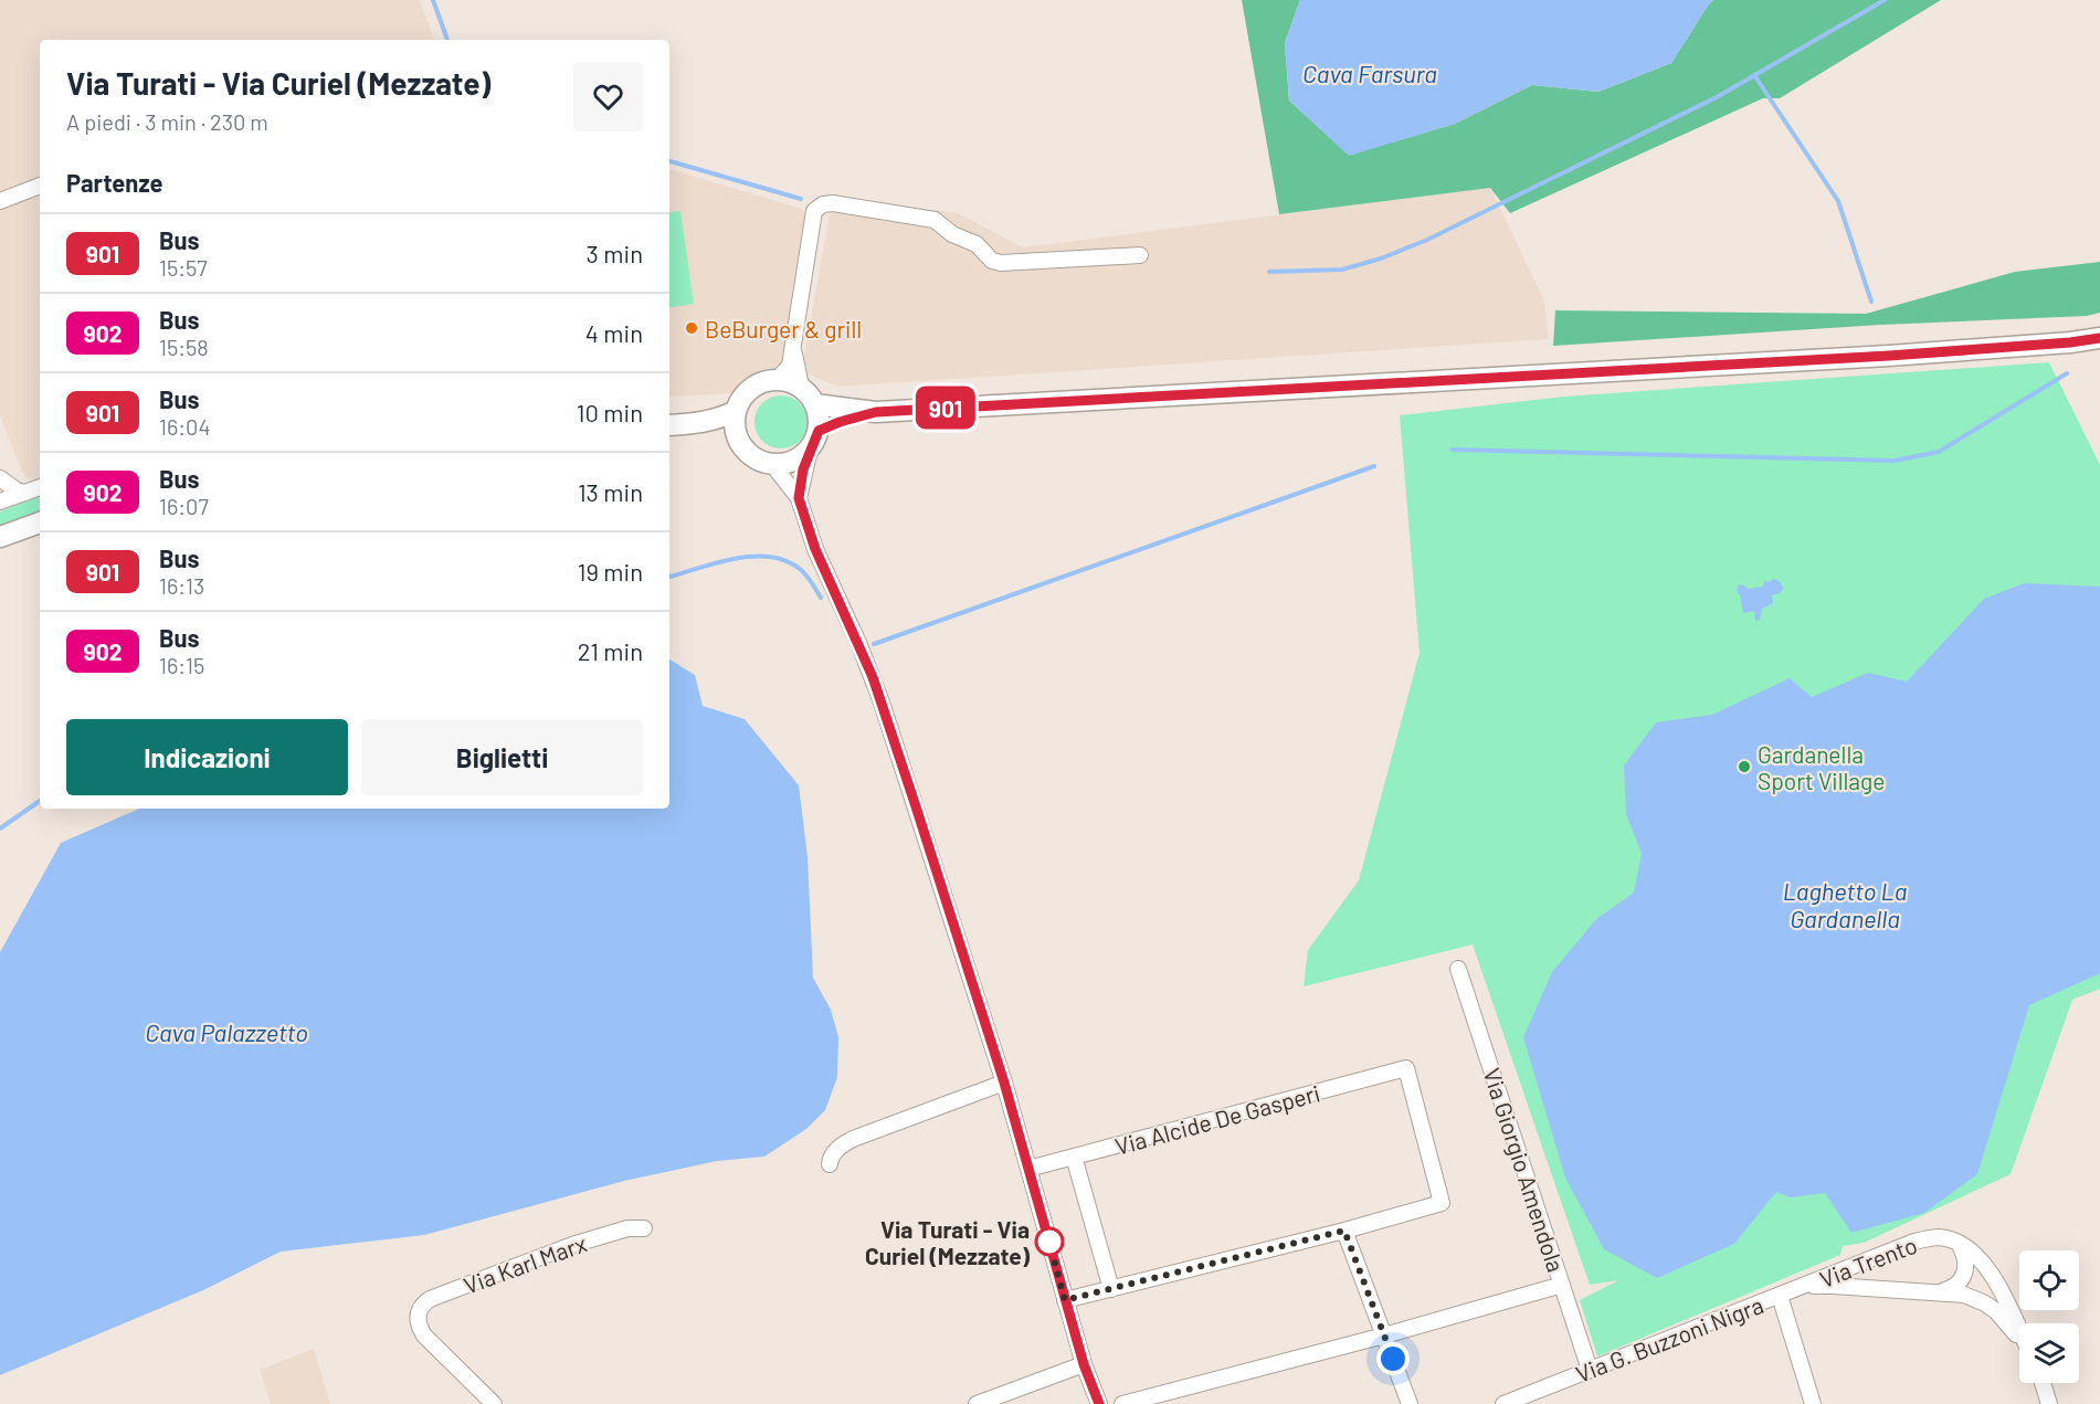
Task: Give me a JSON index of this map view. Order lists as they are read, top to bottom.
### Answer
{
  "streets": {
    "street": [
      "Via Alcide De Gasperi",
      "Via Giorgio Amendola",
      "Via Trento",
      "Via Karl Marx",
      "Via G. Buzzoni Nigra"
    ]
  },
  "crossings": [
    ["Via Giorgio Amendola", "Via G. Buzzoni Nigra"],
    ["Via Trento", "Via G. Buzzoni Nigra"]
  ],
  "water": ["Cava Farsura", "Laghetto La Gardanella", "Cava Palazzetto"],
  "places": ["BeBurger & grill", "Gardanella Sport Village", "Via Turati - Via Curiel (Mezzate)"],
  "lines": ["bus line 901"],
  "page": {
    "on_map": "901",
    "heading": [
      ["Via Turati - Via Curiel (Mezzate)", "A piedi · 3 min · 230 m"],
      "Partenze"
    ],
    "list": [
      {
        "mark": "901",
        "name": "Bus",
        "note": "15:57",
        "value": "3 min"
      },
      {
        "mark": "902",
        "name": "Bus",
        "note": "15:58",
        "value": "4 min"
      },
      {
        "mark": "901",
        "name": "Bus",
        "note": "16:04",
        "value": "10 min"
      },
      {
        "mark": "902",
        "name": "Bus",
        "note": "16:07",
        "value": "13 min"
      },
      {
        "mark": "901",
        "name": "Bus",
        "note": "16:13",
        "value": "19 min"
      },
      {
        "mark": "902",
        "name": "Bus",
        "note": "16:15",
        "value": "21 min"
      }
    ],
    "buttons": ["Indicazioni", "Biglietti"]
  }
}
